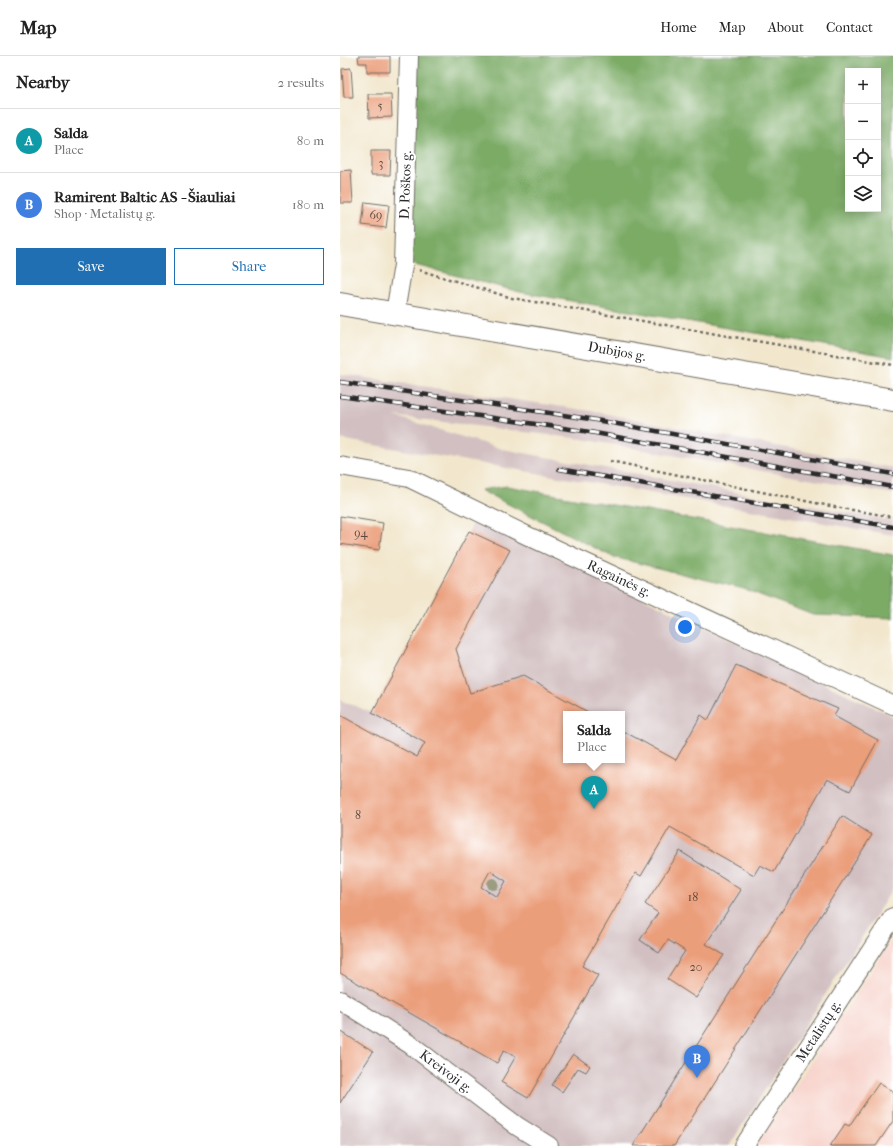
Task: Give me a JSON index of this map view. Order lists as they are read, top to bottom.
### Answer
{
  "streets": {
    "main road": ["Dubijos g."],
    "street": [
      "D. Poškos g.",
      "Ragainės g.",
      "Metalistų g.",
      "Kreivoji g."
    ]
  },
  "crossings": [
    ["D. Poškos g.", "Dubijos g."]
  ],
  "house_numbers": [
    "5",
    "3",
    "69",
    "94",
    "8",
    "18",
    "20"
  ],
  "page": {
    "header": "Map",
    "nav": [
      "Home",
      "Map",
      "About",
      "Contact"
    ],
    "heading": ["Nearby", "2 results"],
    "map_buttons": ["+", "−"],
    "list": [
      {
        "mark": "A",
        "name": "Salda",
        "note": "Place",
        "value": "80 m"
      },
      {
        "mark": "B",
        "name": "Ramirent Baltic AS - Šiauliai",
        "note": "Shop · Metalistų g.",
        "value": "180 m"
      }
    ],
    "buttons": ["Save", "Share"],
    "popup": ["Salda", "Place"],
    "pins": ["A", "B"]
  }
}
